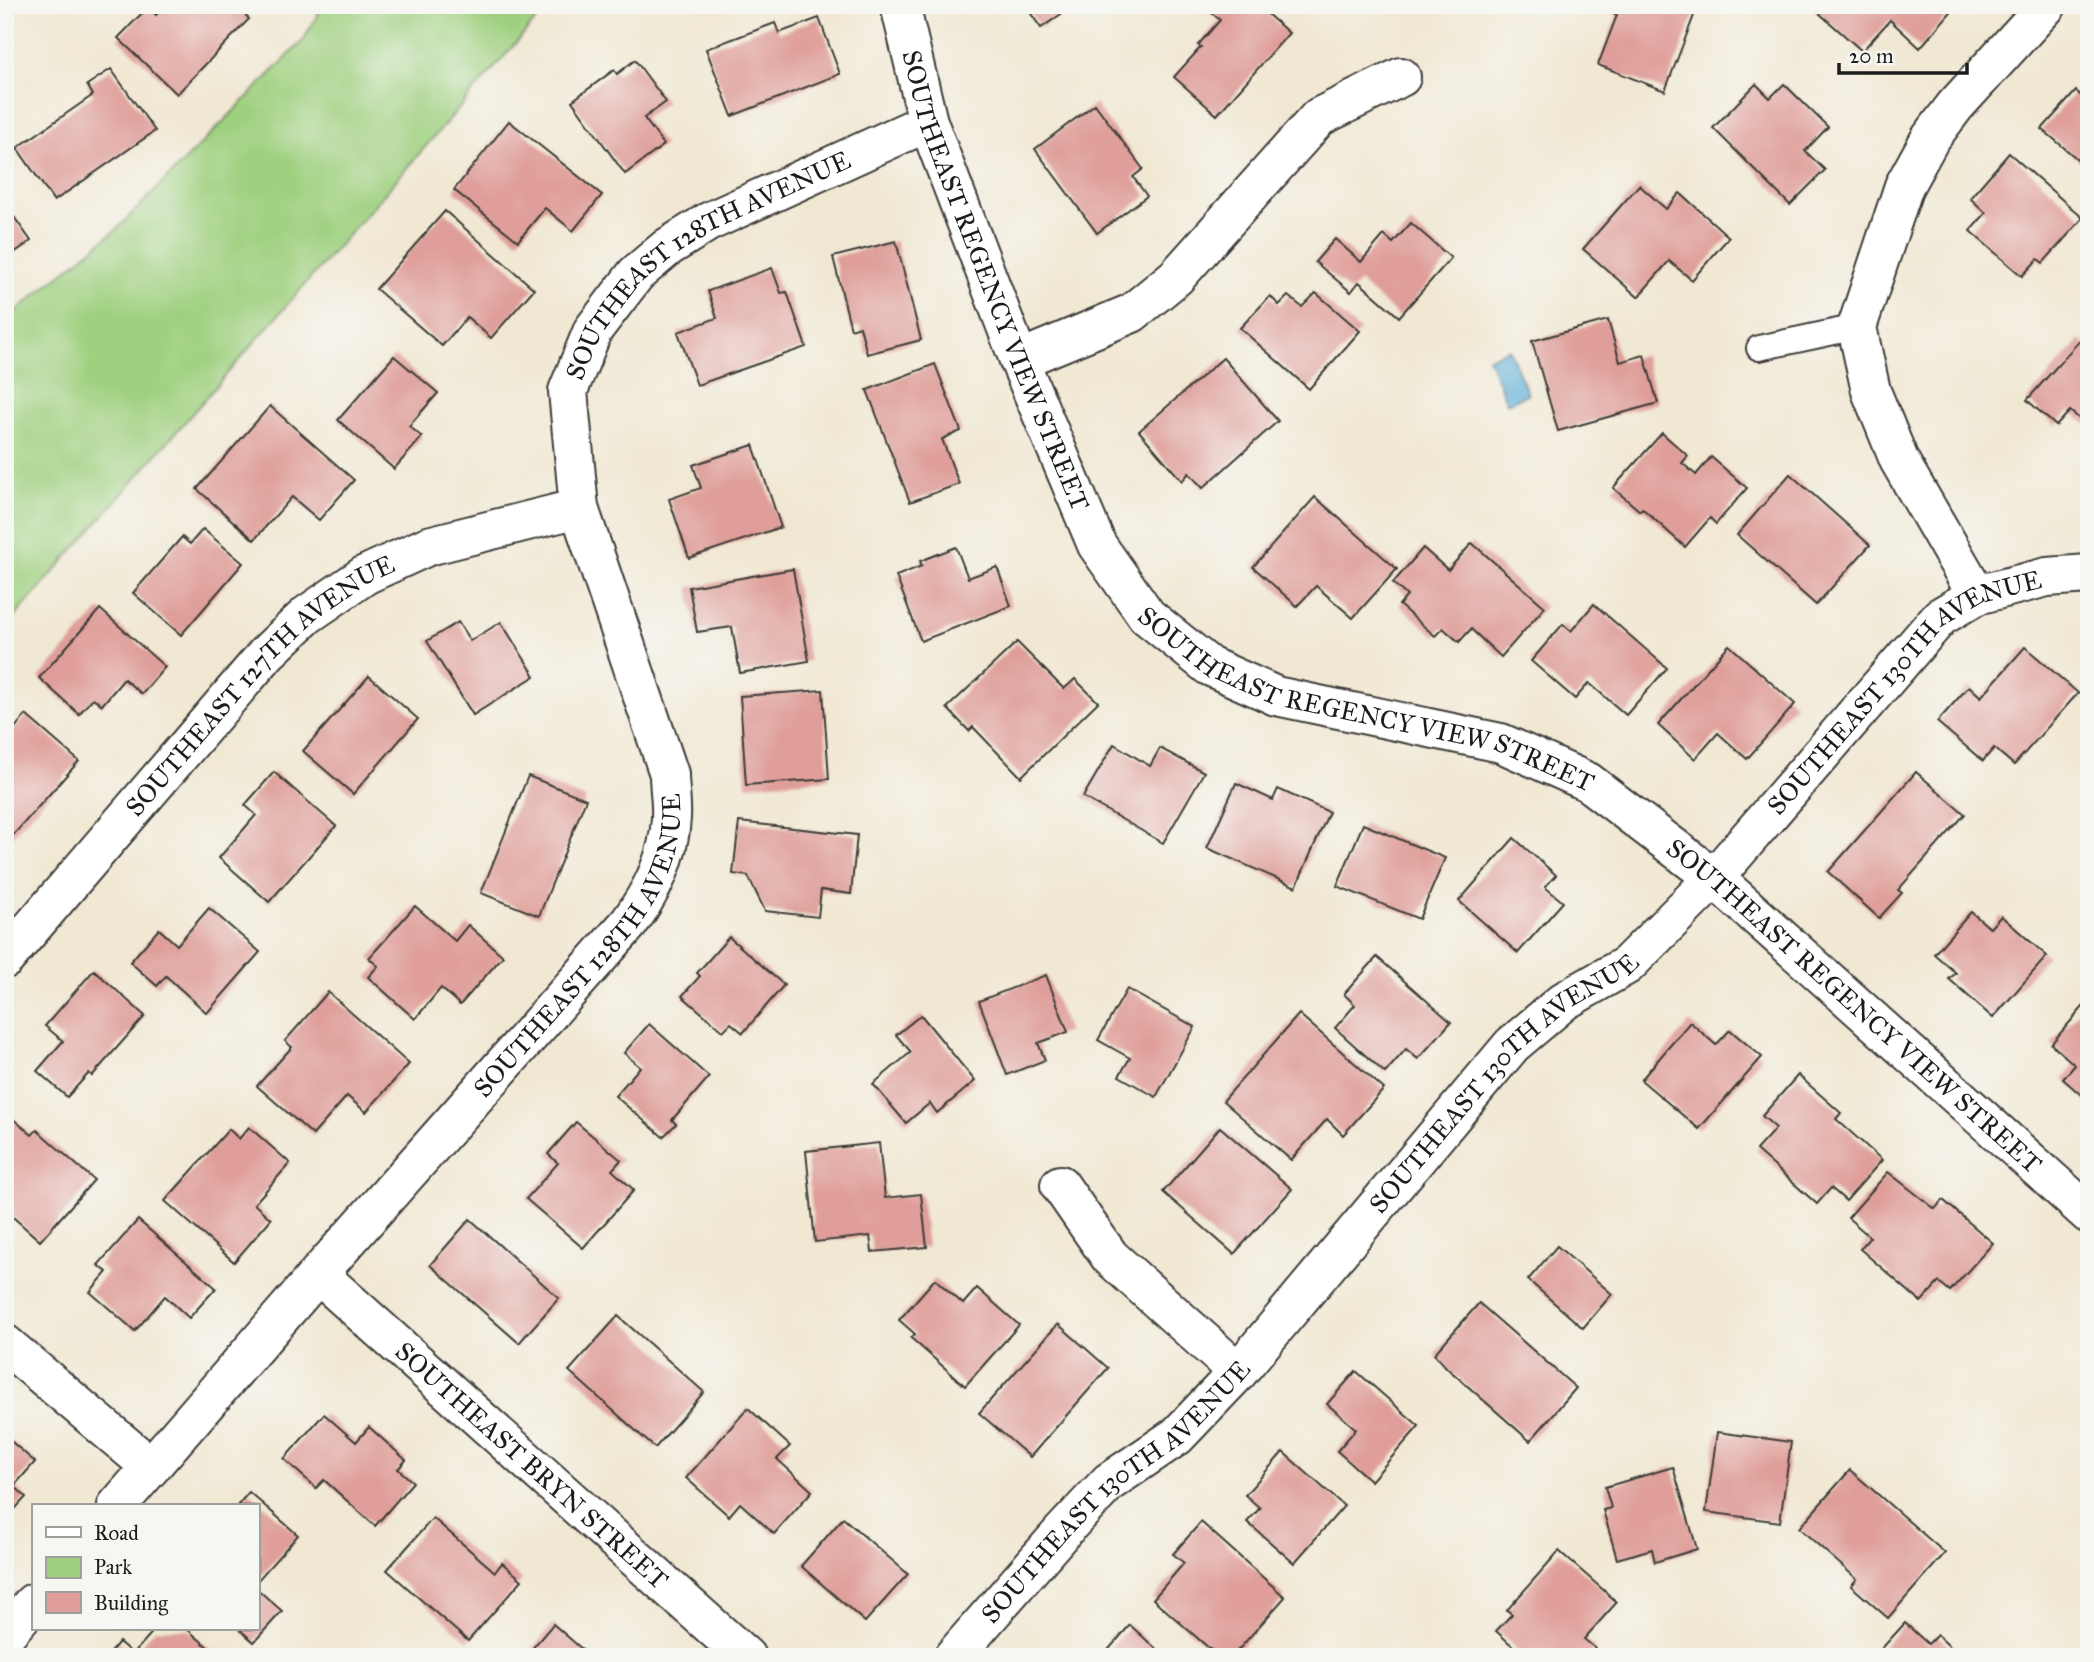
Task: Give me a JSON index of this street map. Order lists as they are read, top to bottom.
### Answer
{
  "streets": {
    "street": [
      "SOUTHEAST 128TH AVENUE",
      "SOUTHEAST REGENCY VIEW STREET",
      "SOUTHEAST 127TH AVENUE",
      "SOUTHEAST 130TH AVENUE",
      "SOUTHEAST BRYN STREET"
    ]
  },
  "crossings": [
    ["SOUTHEAST 128TH AVENUE", "SOUTHEAST REGENCY VIEW STREET"],
    ["SOUTHEAST 128TH AVENUE", "SOUTHEAST 127TH AVENUE"],
    ["SOUTHEAST 128TH AVENUE", "SOUTHEAST BRYN STREET"],
    ["SOUTHEAST REGENCY VIEW STREET", "SOUTHEAST 130TH AVENUE"]
  ],
  "legend": ["Road", "Park", "Building"],
  "scale_bar": "20 m"
}
